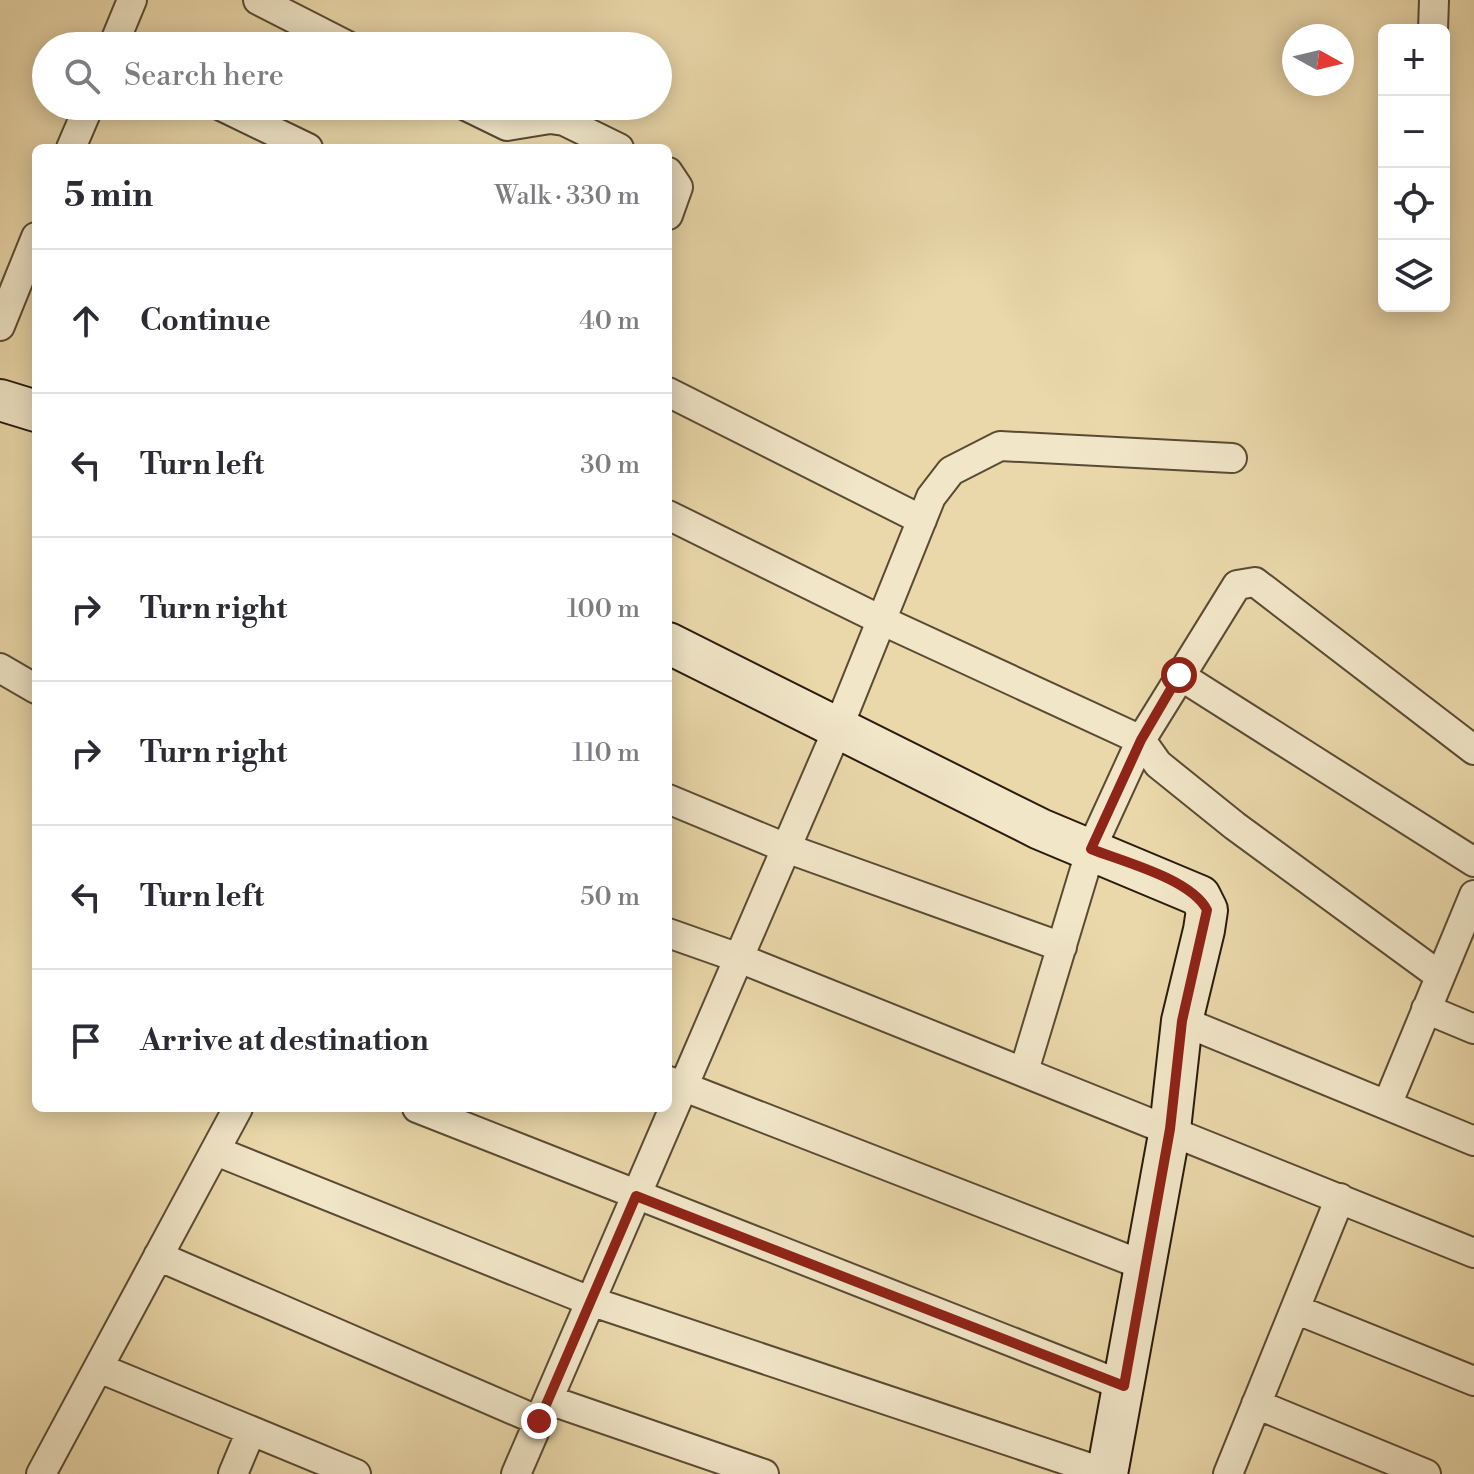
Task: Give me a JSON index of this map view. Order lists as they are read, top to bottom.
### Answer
{
  "north": "right",
  "page": {
    "map_buttons": ["+", "−"],
    "search": "Search here",
    "heading": ["5 min", "Walk · 330 m"],
    "list": [
      ["Continue", "40 m"],
      ["Turn left", "30 m"],
      ["Turn right", "100 m"],
      ["Turn right", "110 m"],
      ["Turn left", "50 m"],
      "Arrive at destination"
    ]
  }
}
